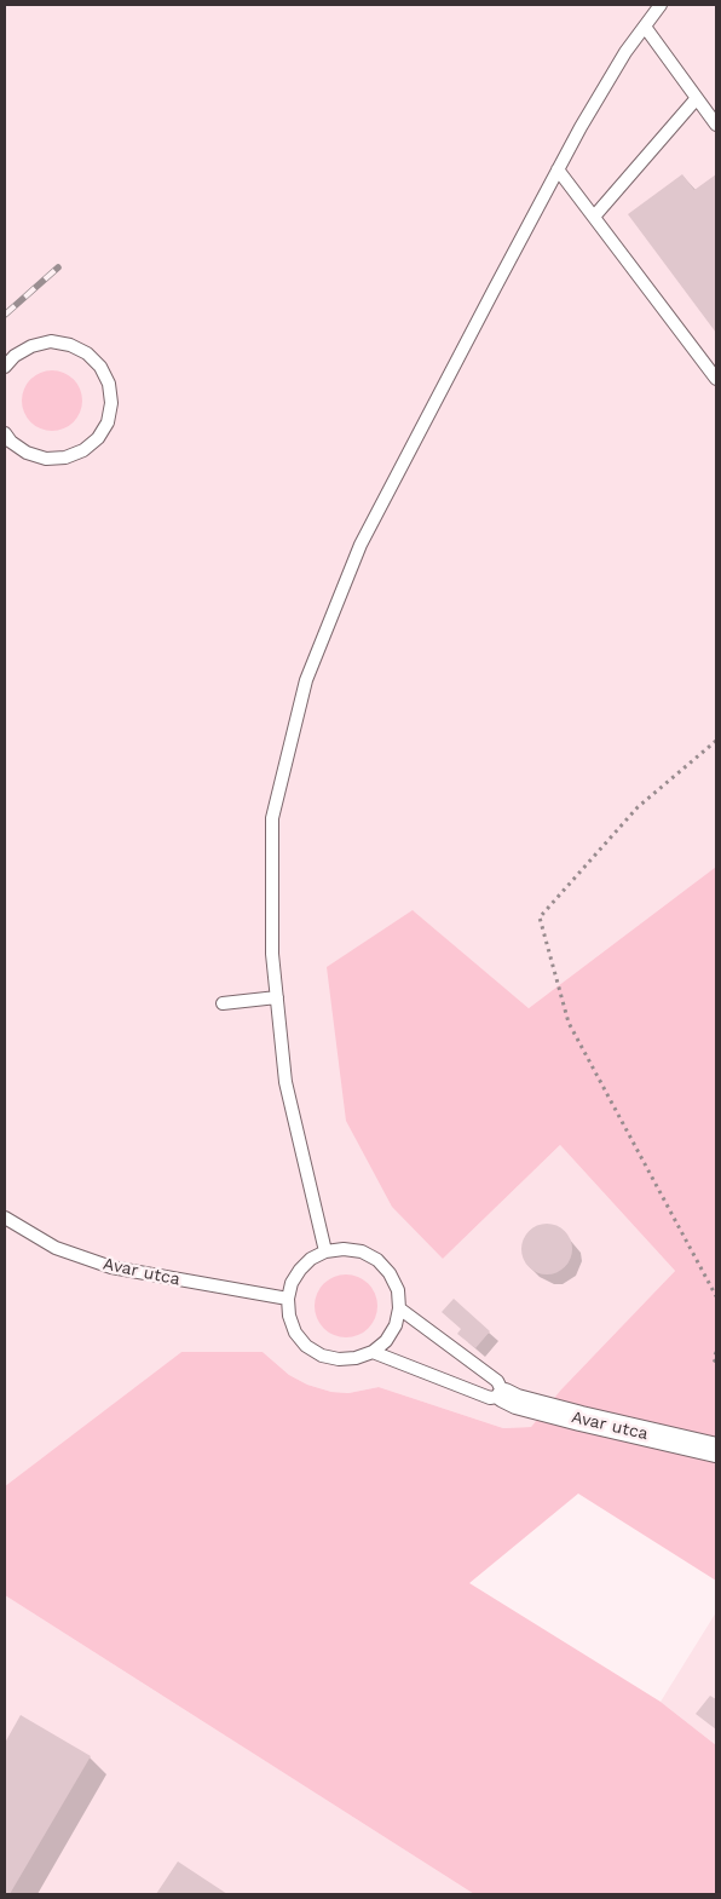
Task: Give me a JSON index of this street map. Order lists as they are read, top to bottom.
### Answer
{
  "streets": {
    "street": ["Avar utca"]
  }
}
